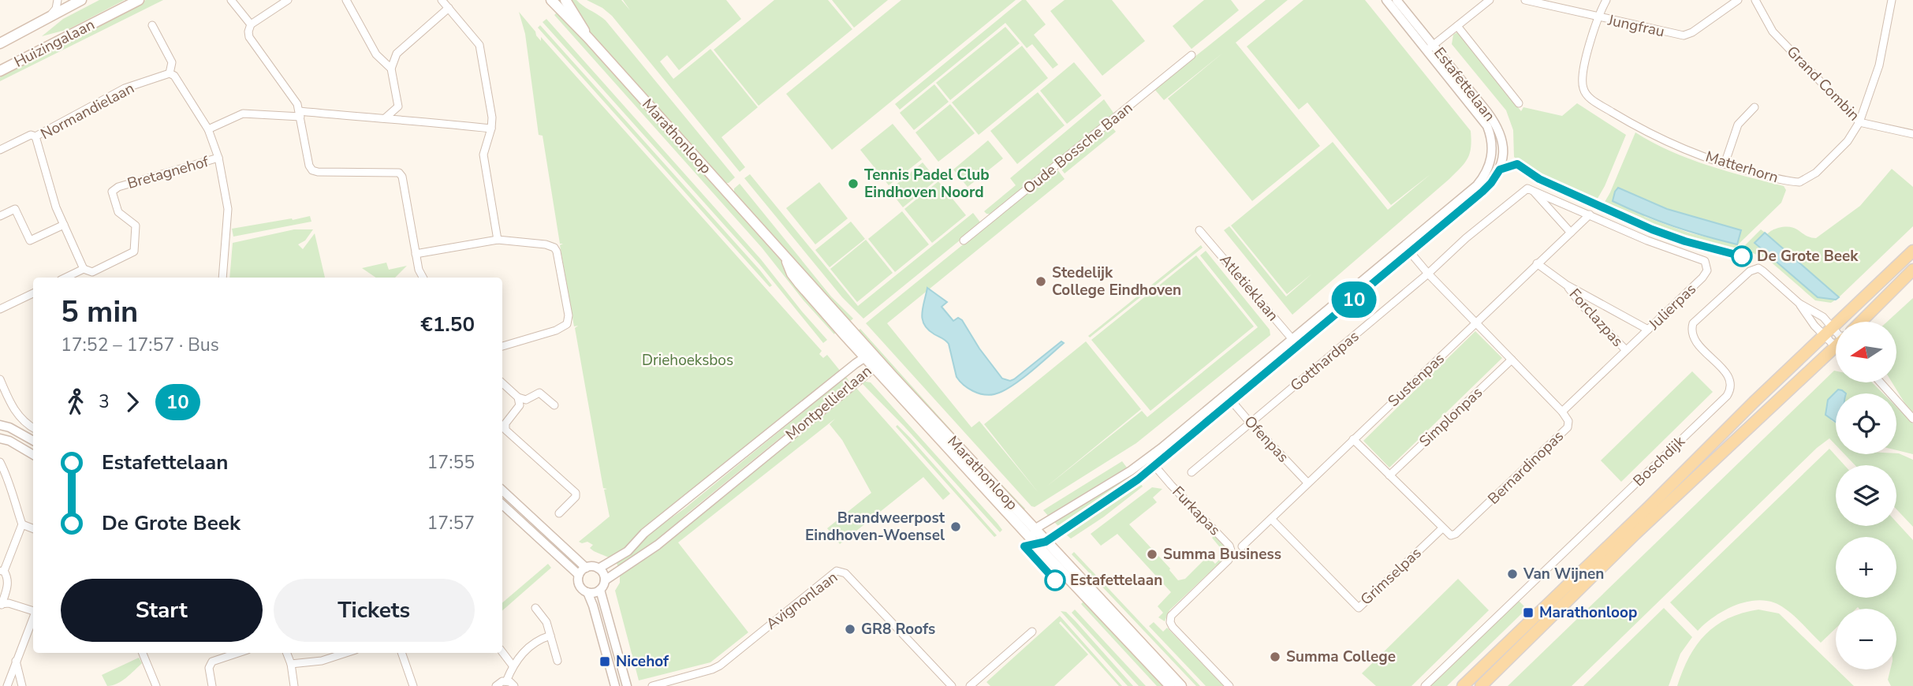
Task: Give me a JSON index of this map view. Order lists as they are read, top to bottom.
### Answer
{
  "streets": {
    "main road": ["Huizingalaan", "Marathonloop", "Boschdijk"],
    "street": [
      "Jungfrau",
      "Grand Combin",
      "Estafettelaan",
      "Normandielaan",
      "Oude Bossche Baan",
      "Matterhorn",
      "Bretagnehof",
      "Atletieklaan",
      "Julierpas",
      "Forclazpas",
      "Gotthardpas",
      "Sustenpas",
      "Montpellierlaan",
      "Simplonpas",
      "Ofenpas",
      "Bernardinopas",
      "Furkapas",
      "Grimselpas",
      "Avignonlaan"
    ]
  },
  "crossings": [
    ["Jungfrau", "Matterhorn"],
    ["Grand Combin", "Matterhorn"],
    ["Estafettelaan", "Marathonloop"],
    ["Estafettelaan", "Atletieklaan"],
    ["Estafettelaan", "Ofenpas"],
    ["Estafettelaan", "Bernardinopas"],
    ["Estafettelaan", "Furkapas"],
    ["Normandielaan", "Bretagnehof"],
    ["Marathonloop", "Montpellierlaan"],
    ["Julierpas", "Forclazpas"],
    ["Julierpas", "Sustenpas"],
    ["Julierpas", "Bernardinopas"],
    ["Forclazpas", "Sustenpas"],
    ["Gotthardpas", "Ofenpas"],
    ["Gotthardpas", "Bernardinopas"],
    ["Sustenpas", "Ofenpas"],
    ["Sustenpas", "Bernardinopas"],
    ["Sustenpas", "Grimselpas"],
    ["Simplonpas", "Bernardinopas"],
    ["Bernardinopas", "Grimselpas"]
  ],
  "parks": ["Driehoeksbos"],
  "places": {
    "other": [
      "Tennis Padel Club Eindhoven Noord",
      "De Grote Beek",
      "Stedelijk College Eindhoven",
      "Brandweerpost Eindhoven-Woensel",
      "Summa Business",
      "Van Wijnen",
      "Estafettelaan",
      "GR8 Roofs",
      "Summa College"
    ],
    "transit": ["Marathonloop", "Nicehof"]
  },
  "lines": ["bus line 10"],
  "north": "left",
  "page": {
    "on_map": "10",
    "heading": ["5 min", "17:52 – 17:57 · Bus", "€1.50"],
    "map_buttons": ["+", "−"],
    "legs": ["3", "10"],
    "list": [
      {
        "name": "Estafettelaan",
        "value": "17:55"
      },
      {
        "name": "De Grote Beek",
        "value": "17:57"
      }
    ],
    "buttons": ["Start", "Tickets"]
  }
}
